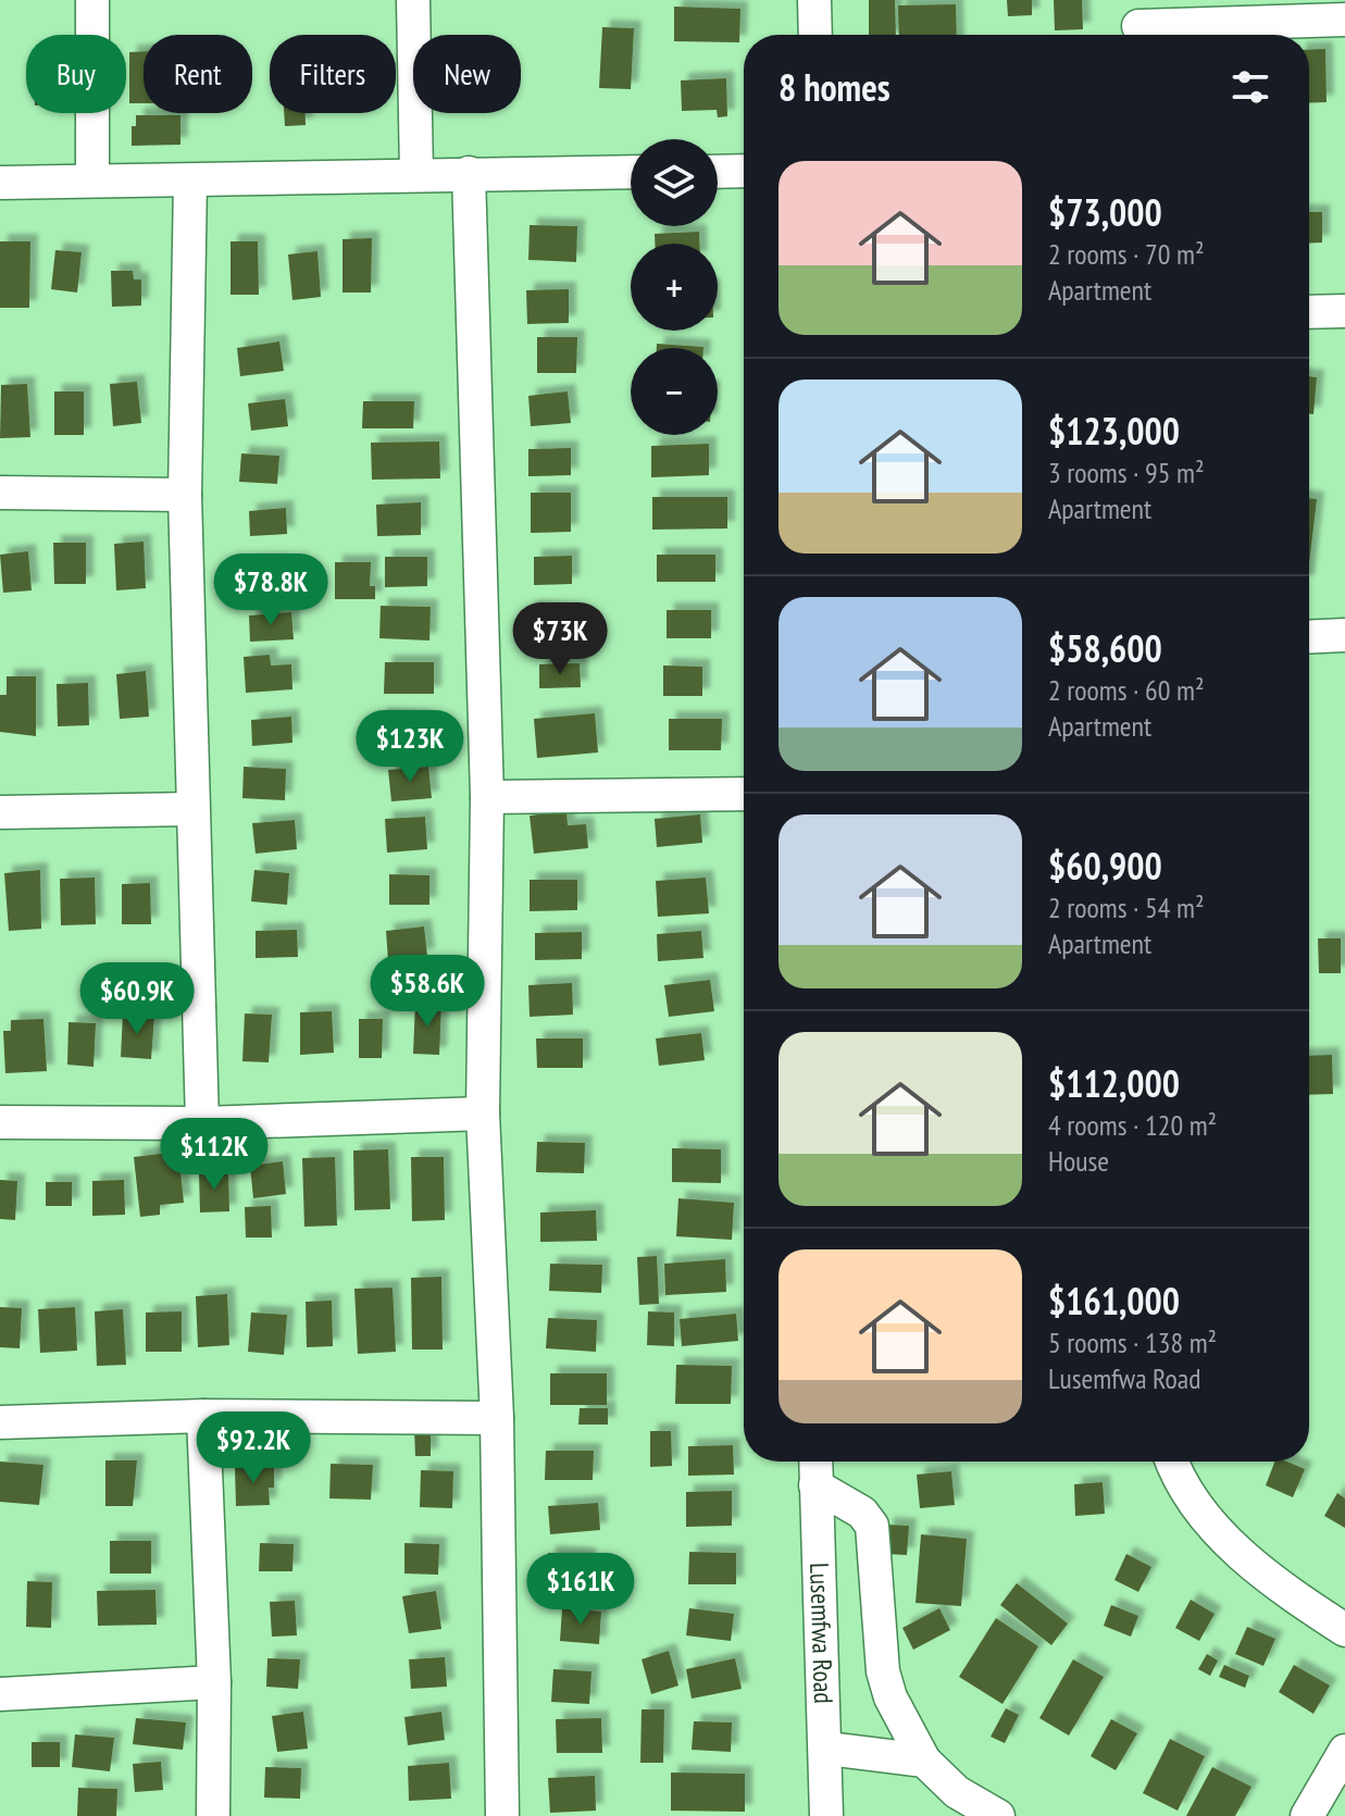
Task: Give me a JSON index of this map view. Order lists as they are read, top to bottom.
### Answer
{
  "streets": {
    "street": ["Lusemfwa Road"]
  },
  "page": {
    "chip": [
      "Buy",
      "Rent",
      "Filters",
      "New"
    ],
    "heading": "8 homes",
    "map_buttons": ["+", "−"],
    "list": [
      {
        "name": "$73,000",
        "note": "2 rooms · 70 m² · Apartment"
      },
      {
        "name": "$123,000",
        "note": "3 rooms · 95 m² · Apartment"
      },
      {
        "name": "$58,600",
        "note": "2 rooms · 60 m² · Apartment"
      },
      {
        "name": "$60,900",
        "note": "2 rooms · 54 m² · Apartment"
      },
      {
        "name": "$112,000",
        "note": "4 rooms · 120 m² · House"
      },
      {
        "name": "$161,000",
        "note": "5 rooms · 138 m² · Lusemfwa Road"
      }
    ],
    "price": [
      "$78.8K",
      "$73K",
      "$123K",
      "$58.6K",
      "$60.9K",
      "$112K",
      "$92.2K",
      "$161K"
    ]
  }
}
